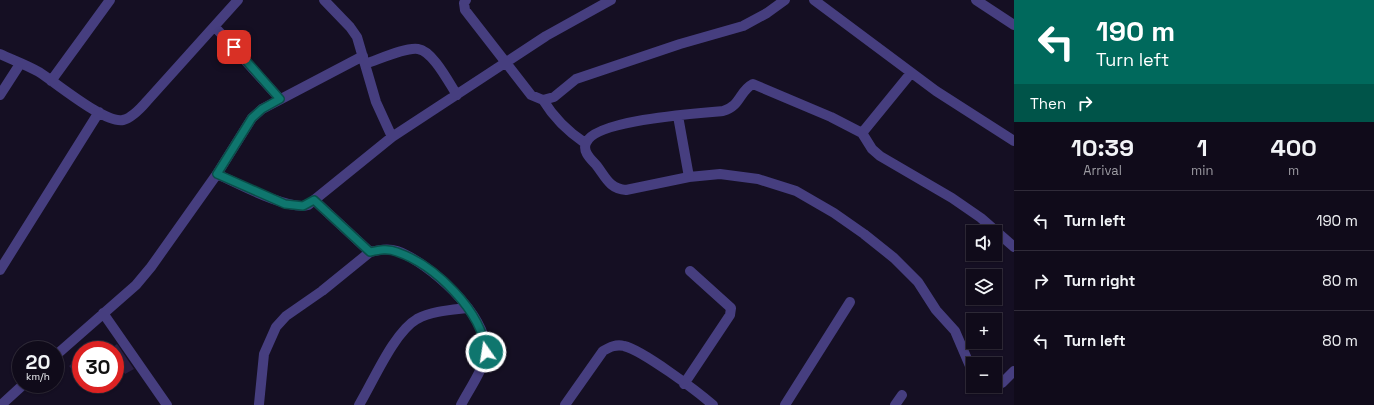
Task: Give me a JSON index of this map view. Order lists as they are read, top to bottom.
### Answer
{
  "page": {
    "turn": ["190 m", "Turn left"],
    "then": "Then",
    "eta": [
      "10:39",
      "Arrival",
      "1",
      "min",
      "400",
      "m"
    ],
    "list": [
      {
        "name": "Turn left",
        "value": "190 m"
      },
      {
        "name": "Turn right",
        "value": "80 m"
      },
      {
        "name": "Turn left",
        "value": "80 m"
      }
    ],
    "map_buttons": ["+", "−"],
    "speed": "20 km/h",
    "limit": "30"
  }
}
